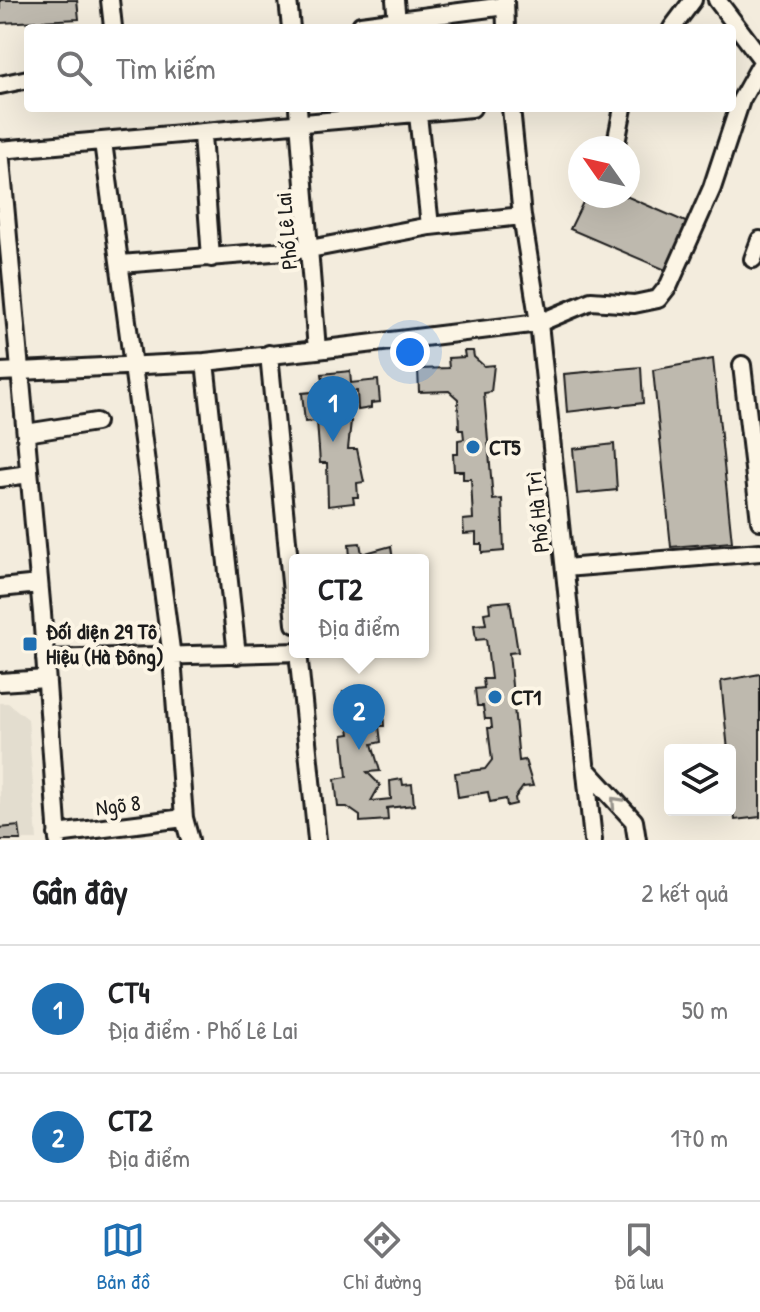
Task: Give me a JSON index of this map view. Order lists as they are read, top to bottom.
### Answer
{
  "streets": {
    "street": ["Phố Lê Lai", "Phố Hà Trì", "Ngõ 8"]
  },
  "places": {
    "other": ["CT5", "CT1"],
    "transit": ["Đối diện 29 Tô Hiệu (Hà Đông)"]
  },
  "north": "top left",
  "page": {
    "search": "Tìm kiếm",
    "pins": ["1", "2"],
    "popup": ["CT2", "Địa điểm"],
    "heading": ["Gần đây", "2 kết quả"],
    "list": [
      {
        "mark": "1",
        "name": "CT4",
        "note": "Địa điểm · Phố Lê Lai",
        "value": "50 m"
      },
      {
        "mark": "2",
        "name": "CT2",
        "note": "Địa điểm",
        "value": "170 m"
      }
    ],
    "nav": ["Bản đồ", "Chỉ đường", "Đã lưu"]
  }
}
